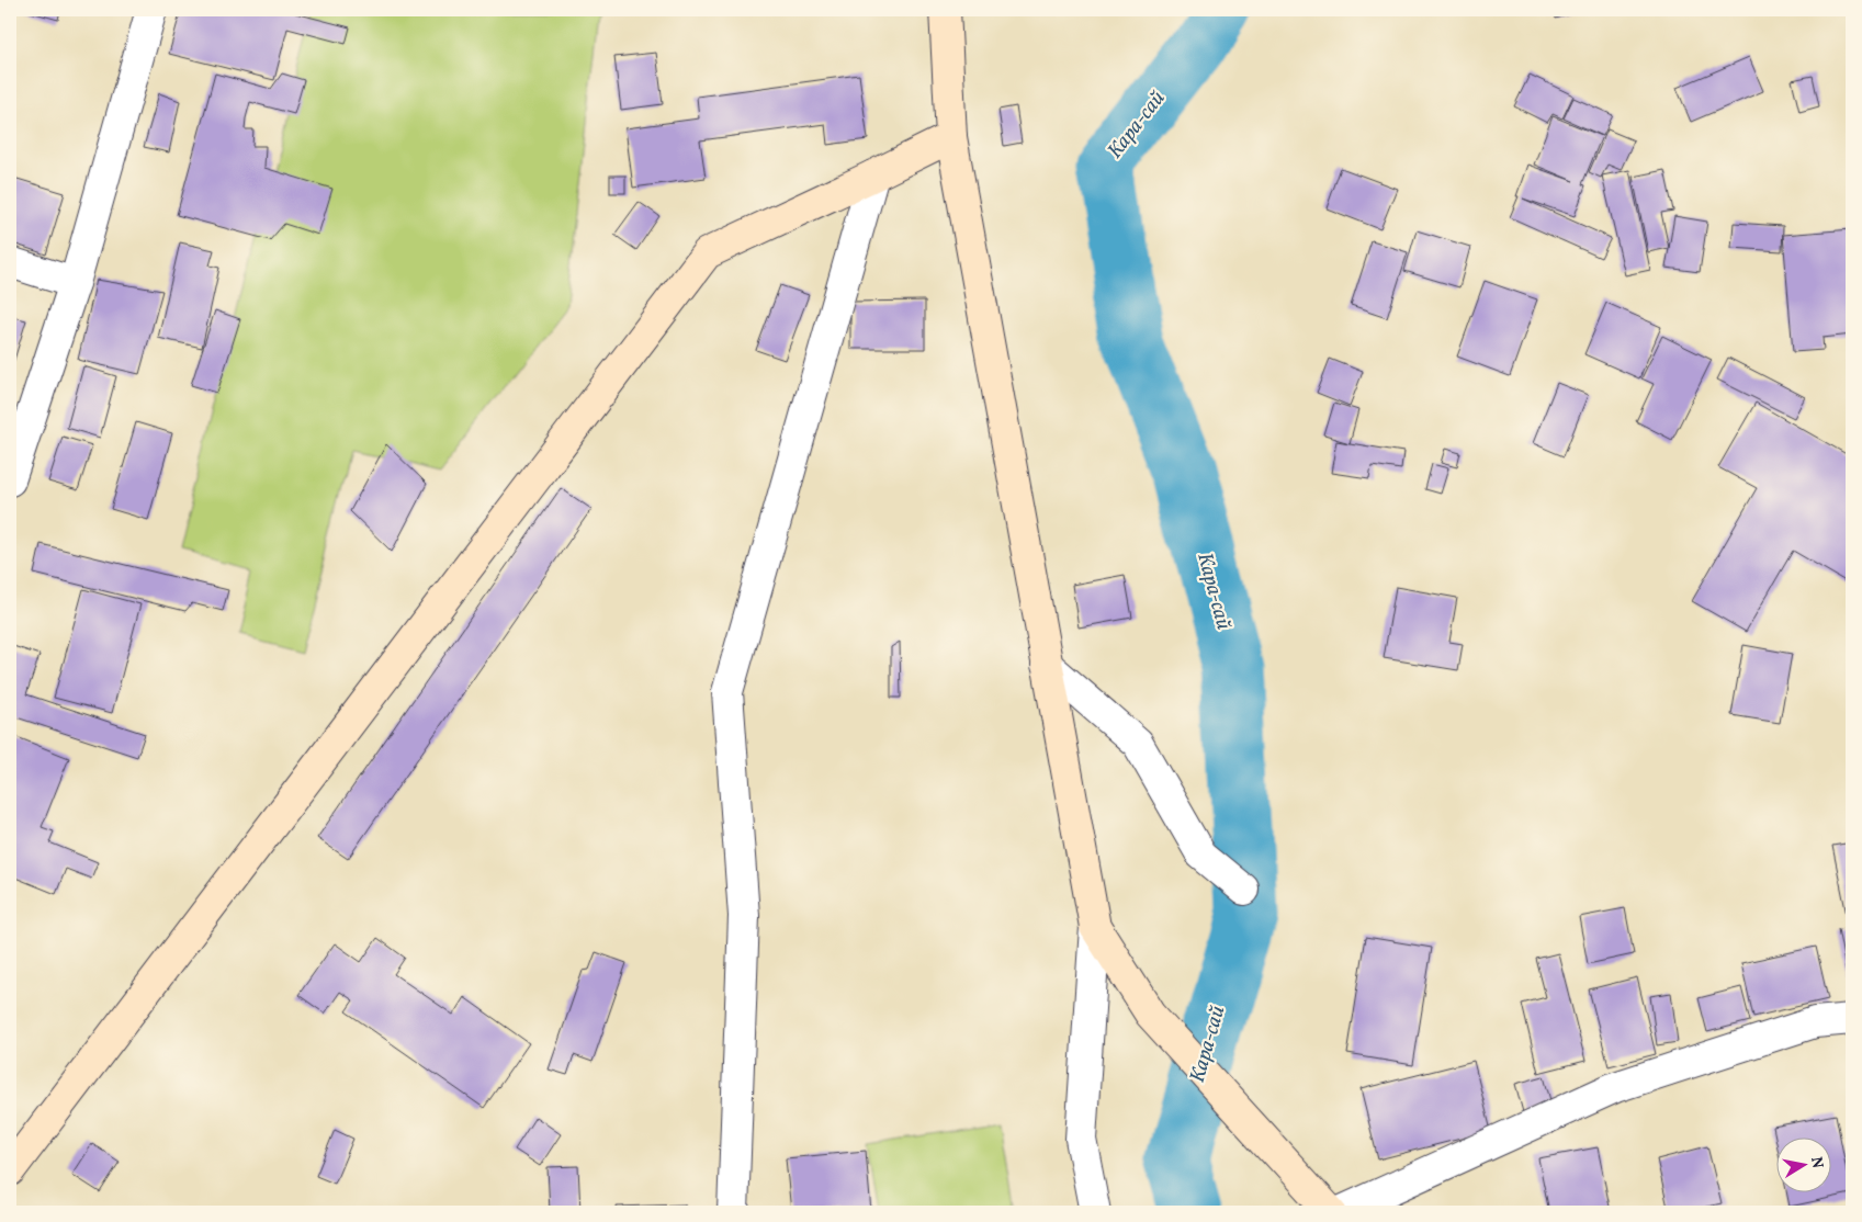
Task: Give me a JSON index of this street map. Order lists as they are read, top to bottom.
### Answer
{
  "water": ["Кара-сай"],
  "north": "right"
}
